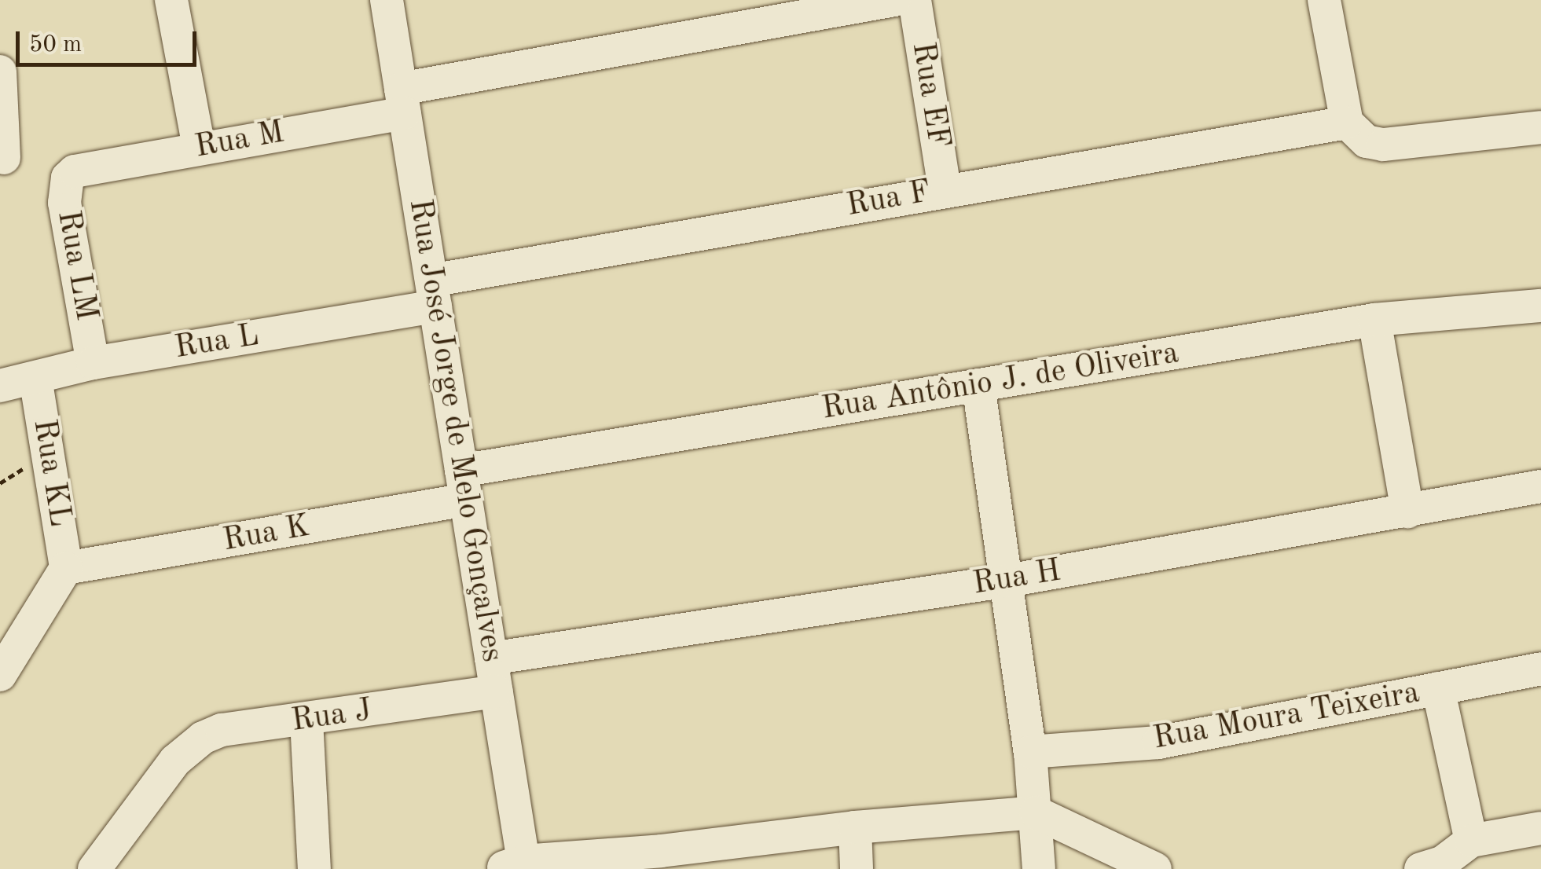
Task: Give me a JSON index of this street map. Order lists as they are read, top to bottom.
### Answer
{
  "streets": {
    "street": [
      "Rua EF",
      "Rua M",
      "Rua F",
      "Rua LM",
      "Rua L",
      "Rua Antônio J. de Oliveira",
      "Rua José Jorge de Melo Gonçalves",
      "Rua KL",
      "Rua K",
      "Rua H",
      "Rua J",
      "Rua Moura Teixeira"
    ]
  },
  "crossings": [
    ["Rua EF", "Rua F"],
    ["Rua M", "Rua LM"],
    ["Rua M", "Rua José Jorge de Melo Gonçalves"],
    ["Rua F", "Rua L"],
    ["Rua F", "Rua José Jorge de Melo Gonçalves"],
    ["Rua LM", "Rua L"],
    ["Rua L", "Rua José Jorge de Melo Gonçalves"],
    ["Rua L", "Rua KL"],
    ["Rua Antônio J. de Oliveira", "Rua José Jorge de Melo Gonçalves"],
    ["Rua Antônio J. de Oliveira", "Rua K"],
    ["Rua José Jorge de Melo Gonçalves", "Rua K"],
    ["Rua José Jorge de Melo Gonçalves", "Rua H"],
    ["Rua José Jorge de Melo Gonçalves", "Rua J"],
    ["Rua KL", "Rua K"],
    ["Rua H", "Rua J"]
  ],
  "scale_bar": "50 m"
}
